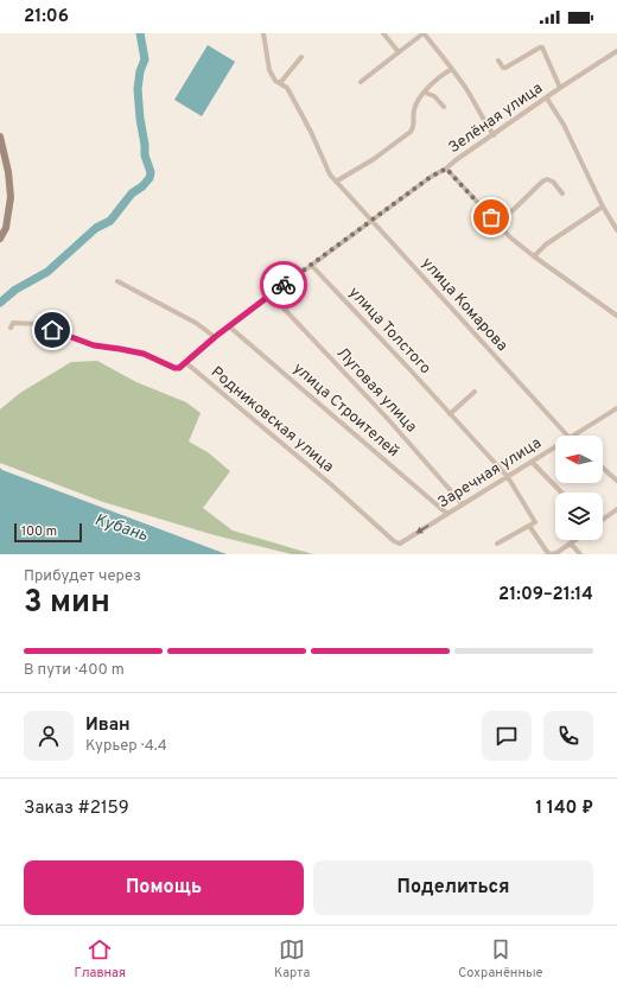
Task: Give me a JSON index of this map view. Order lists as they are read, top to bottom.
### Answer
{
  "streets": {
    "street": [
      "Зелёная улица",
      "улица Комарова",
      "улица Толстого",
      "Луговая улица",
      "улица Строителей",
      "Родниковская улица",
      "Заречная улица"
    ]
  },
  "crossings": [
    ["Зелёная улица", "улица Комарова"],
    ["Зелёная улица", "улица Толстого"],
    ["Зелёная улица", "Луговая улица"],
    ["Зелёная улица", "улица Строителей"],
    ["Зелёная улица", "Родниковская улица"],
    ["улица Толстого", "Заречная улица"],
    ["Луговая улица", "Заречная улица"],
    ["улица Строителей", "Заречная улица"],
    ["Родниковская улица", "Заречная улица"]
  ],
  "water": ["Кубань"],
  "scale_bar": "100 m",
  "north": "left",
  "page": {
    "status": "21:06",
    "scale": "100 m",
    "heading": ["3 мин", "Прибудет через", "21:09–21:14"],
    "panel": [
      "Иван",
      "Курьер · 4.4",
      "Заказ #2159",
      "1 140 ₽"
    ],
    "bar": "В пути · 400 m",
    "buttons": ["Помощь", "Поделиться"],
    "tabs": ["Главная", "Карта", "Сохранённые"]
  }
}
